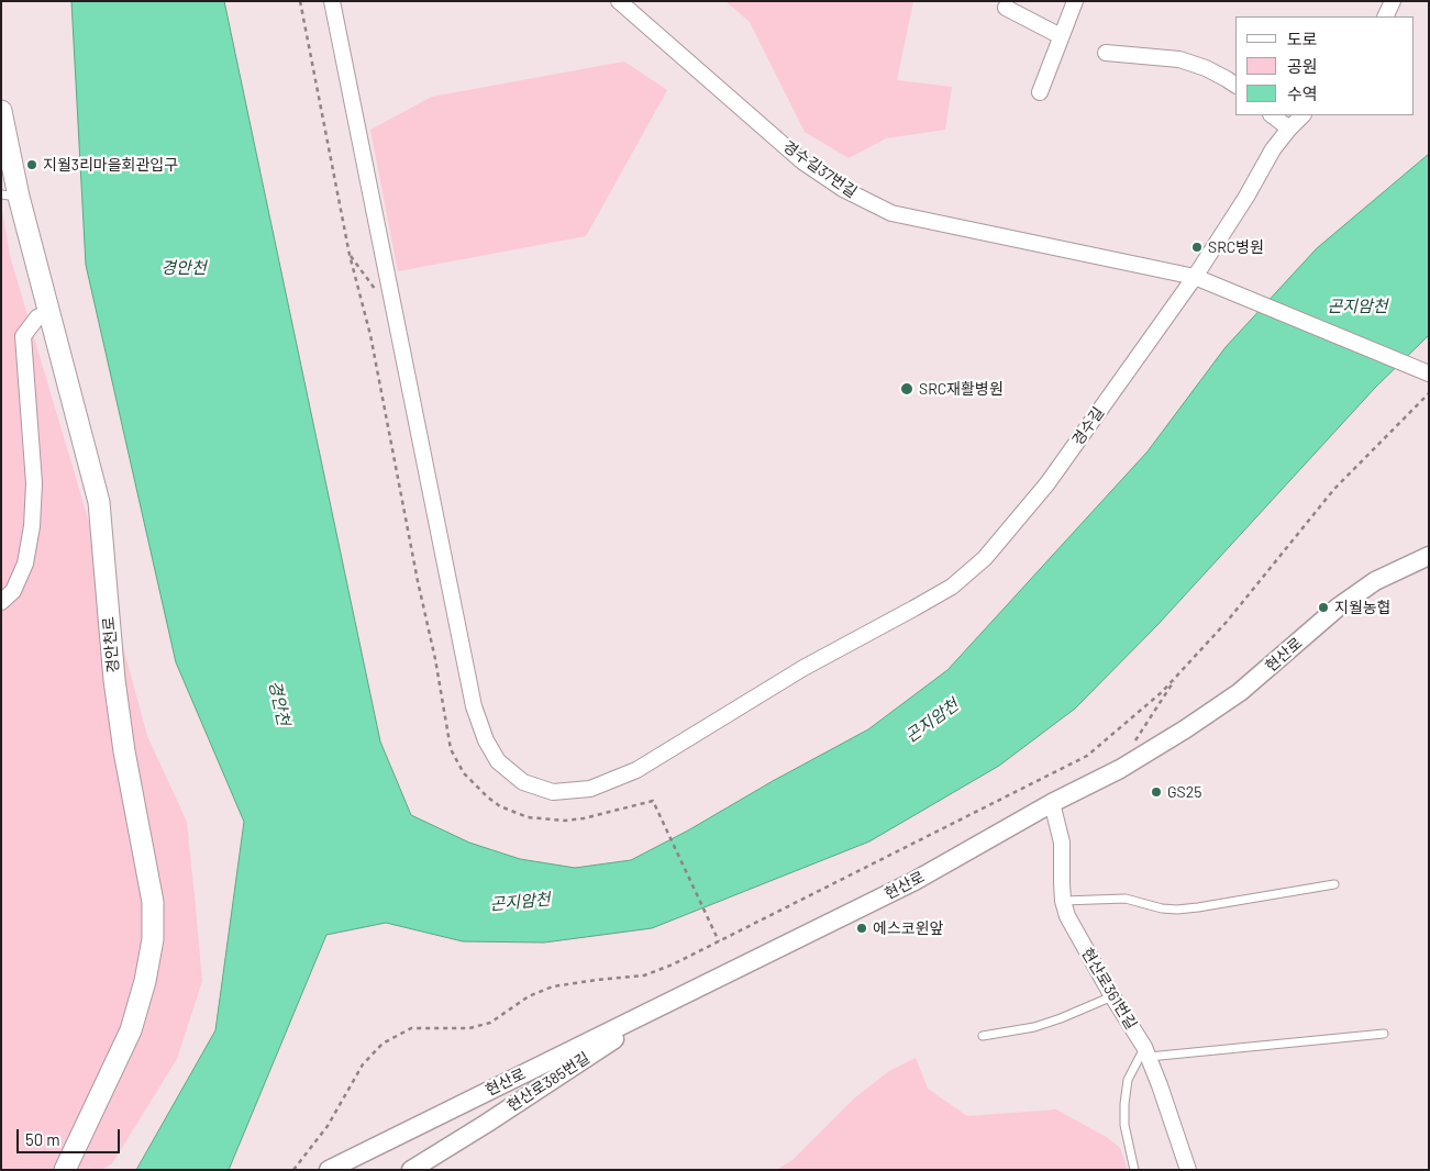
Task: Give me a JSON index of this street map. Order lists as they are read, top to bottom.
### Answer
{
  "streets": {
    "main road": ["경안천로"],
    "street": [
      "경수길37번길",
      "경수길",
      "현산로",
      "현산로361번길",
      "현산로385번길"
    ]
  },
  "crossings": [
    ["경수길37번길", "경수길"],
    ["현산로", "현산로361번길"],
    ["현산로", "현산로385번길"]
  ],
  "water": ["경안천", "곤지암천"],
  "places": [
    "지월3리마을회관입구",
    "SRC병원",
    "SRC재활병원",
    "지월농협",
    "GS25",
    "에스코윈앞"
  ],
  "legend": ["도로", "공원", "수역"],
  "scale_bar": "50 m"
}
